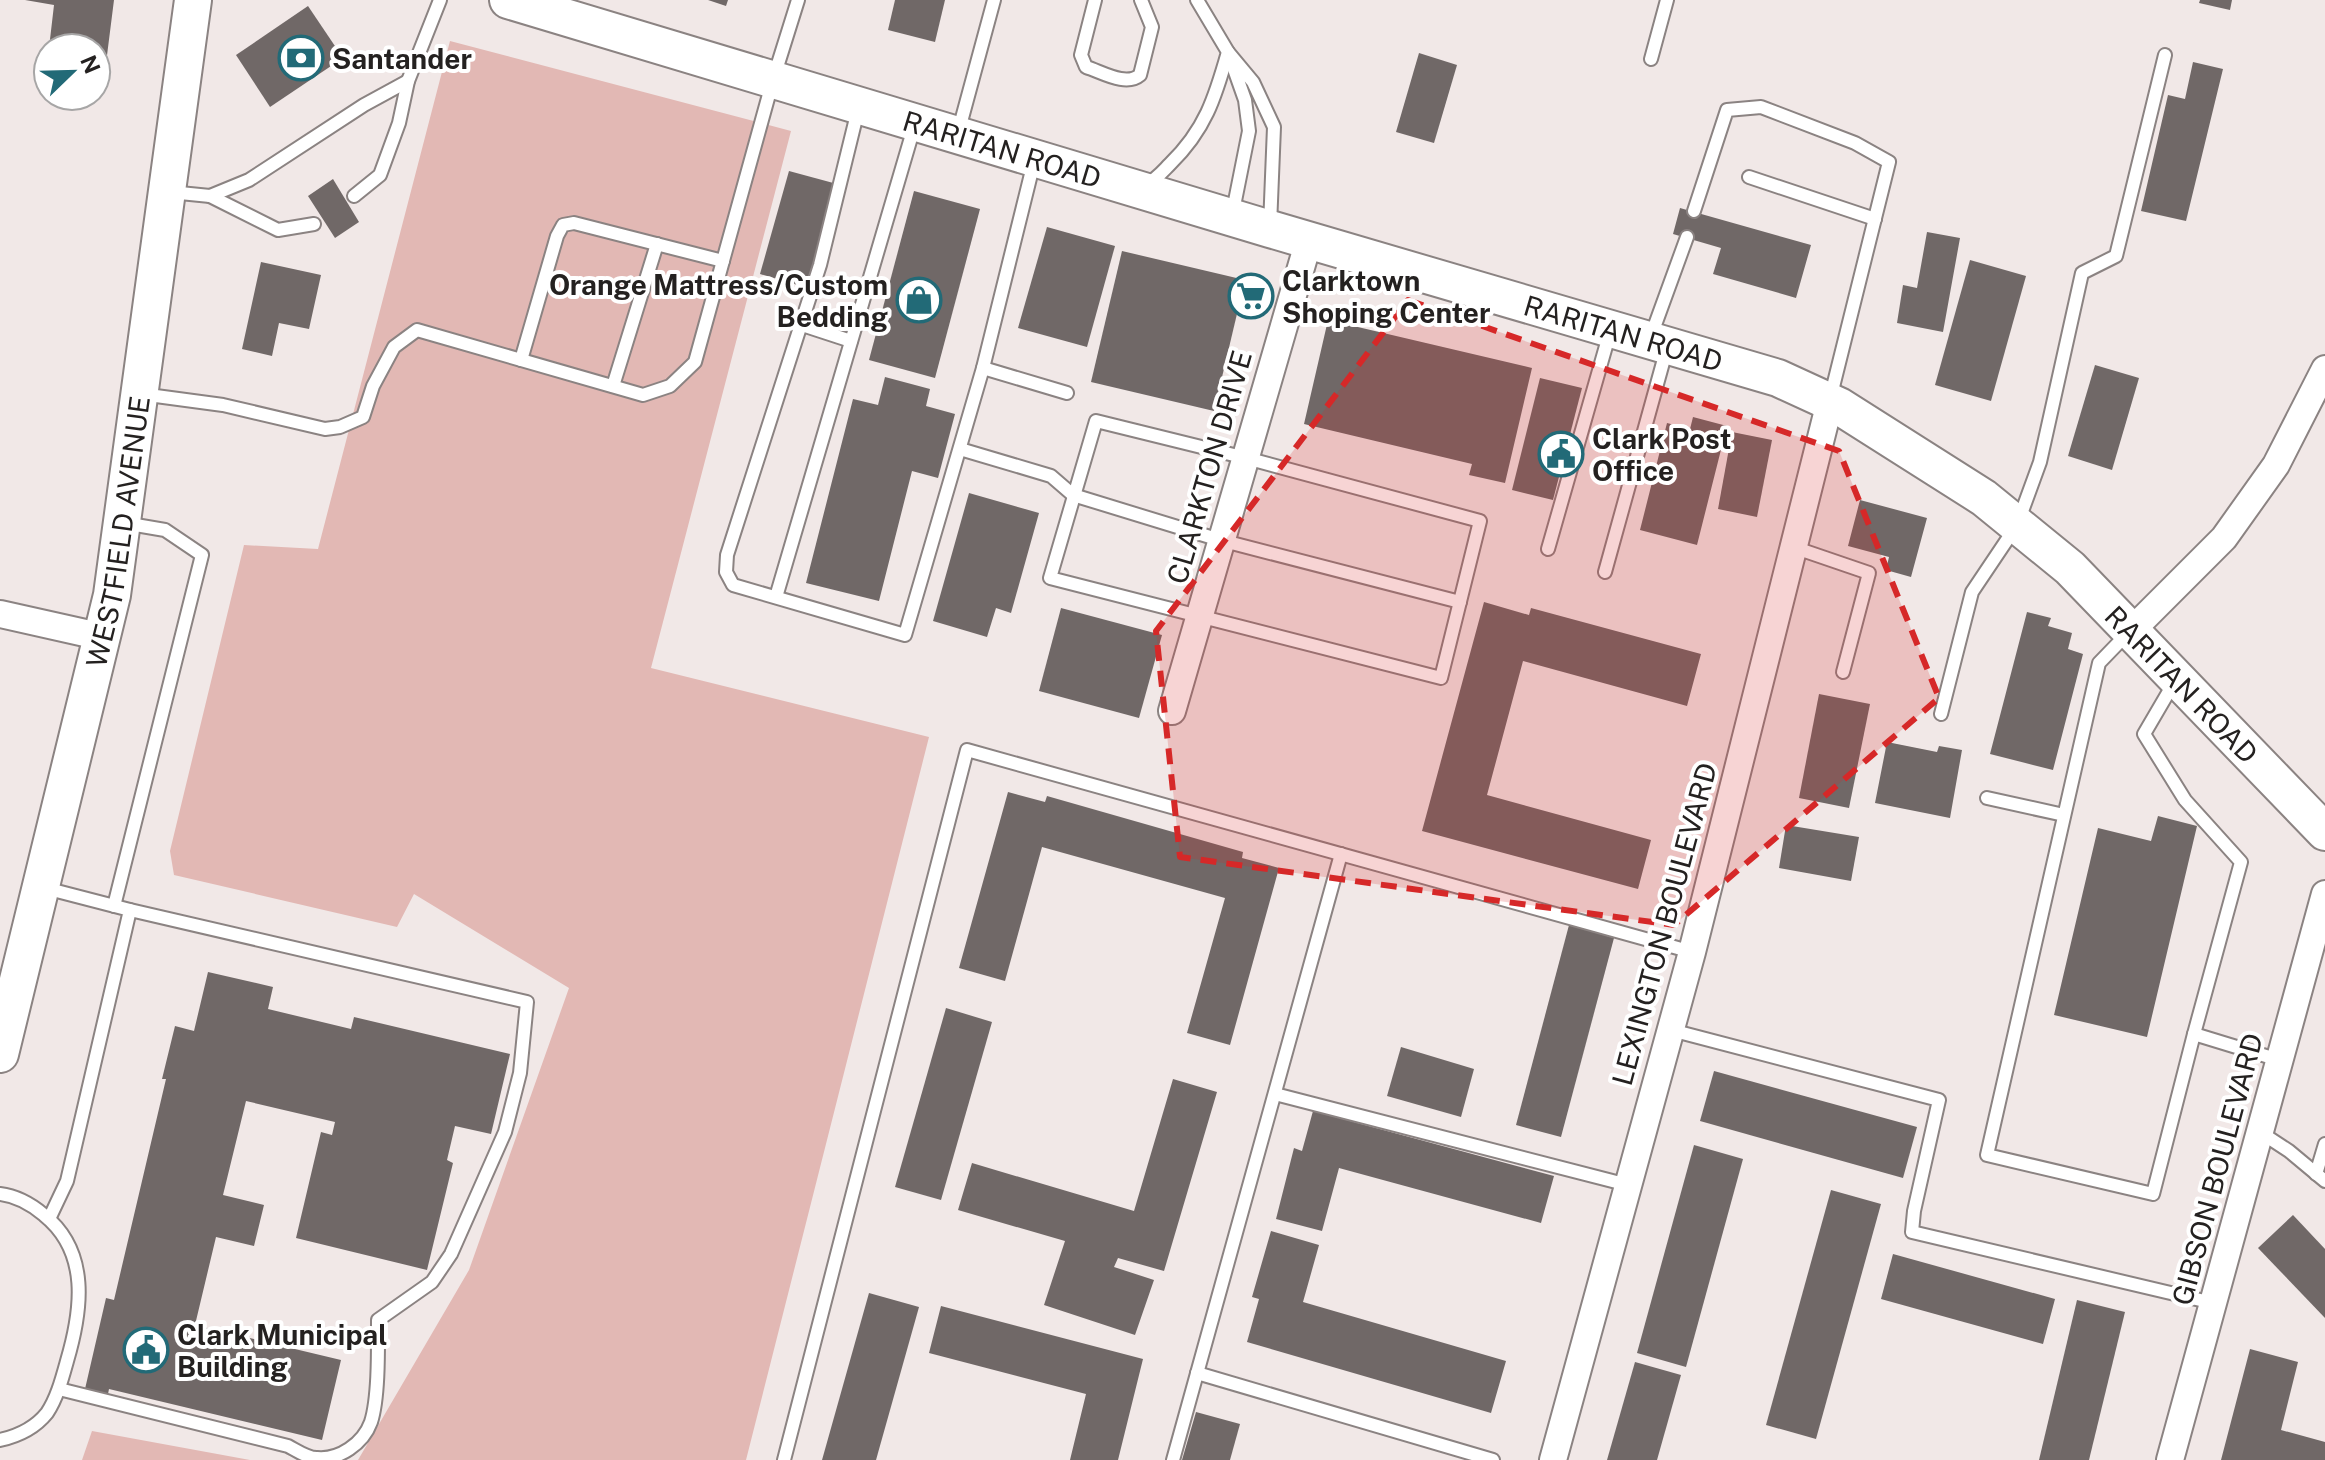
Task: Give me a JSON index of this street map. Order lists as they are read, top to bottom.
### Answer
{
  "streets": {
    "main road": ["RARITAN ROAD", "WESTFIELD AVENUE"],
    "street": ["CLARKTON DRIVE", "LEXINGTON BOULEVARD", "GIBSON BOULEVARD"]
  },
  "crossings": [
    ["RARITAN ROAD", "CLARKTON DRIVE"],
    ["RARITAN ROAD", "LEXINGTON BOULEVARD"]
  ],
  "places": {
    "bank": ["Santander"],
    "supermarket": ["Clarktown Shoping Center"],
    "shop": ["Orange Mattress/Custom Bedding"],
    "public building": ["Clark Post Office", "Clark Municipal Building"]
  },
  "north": "top right"
}
